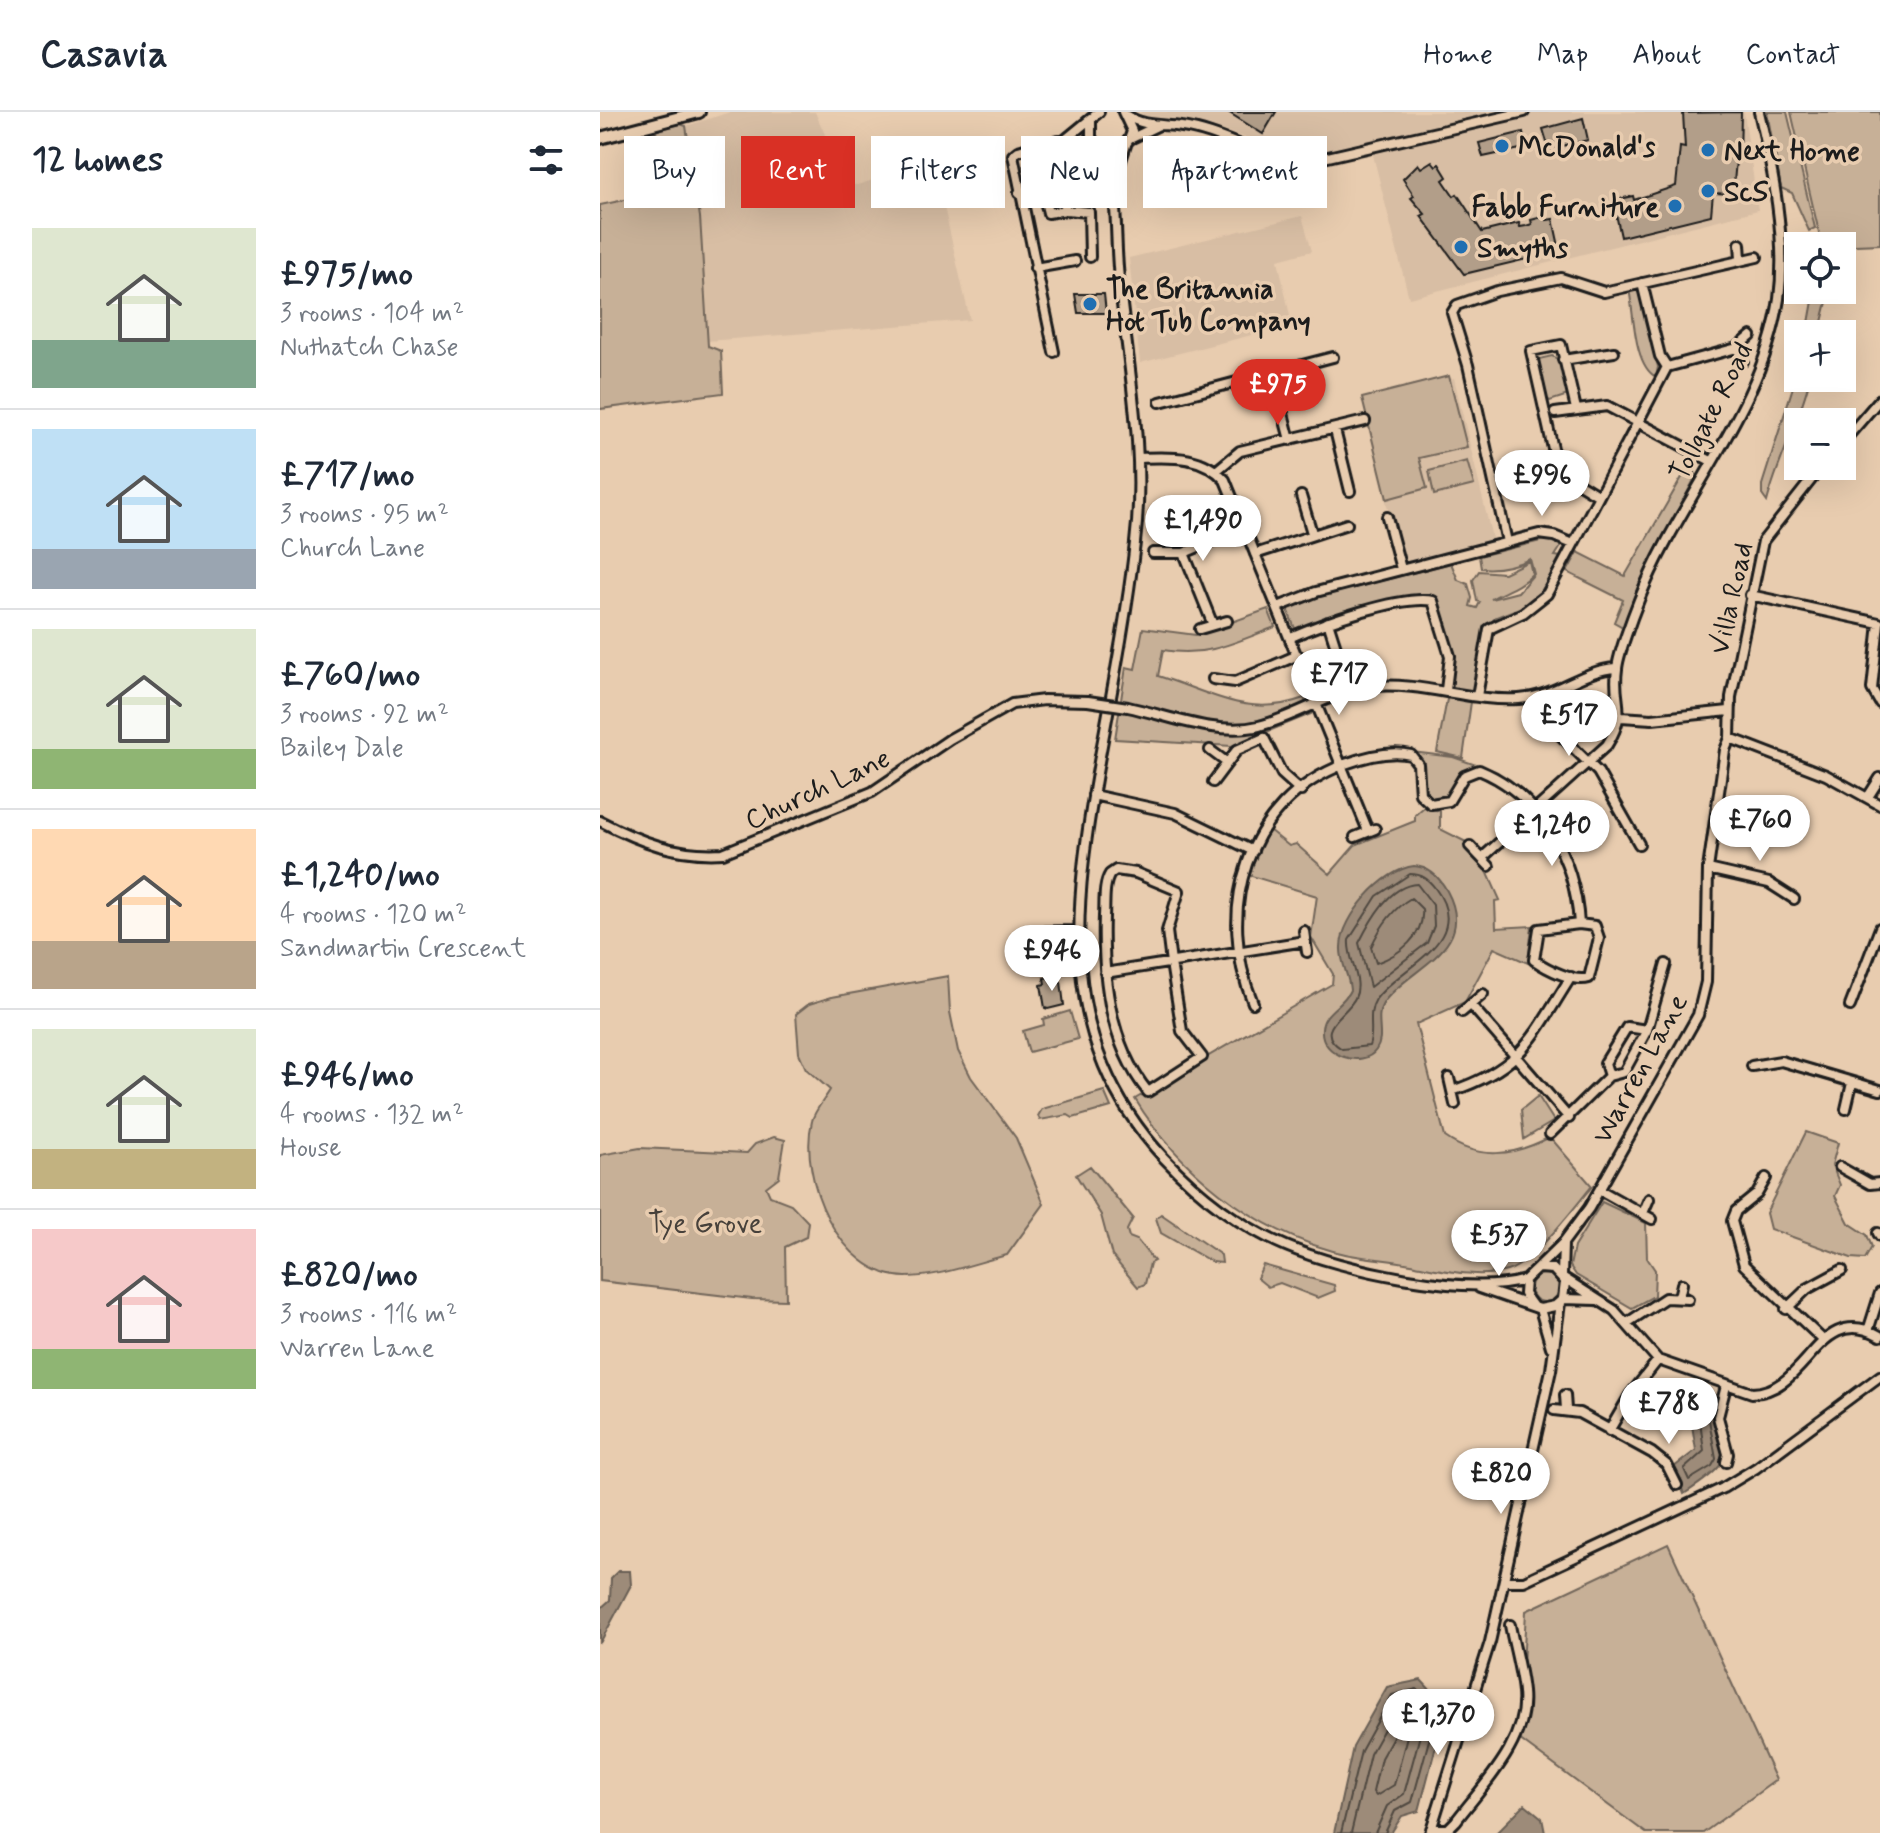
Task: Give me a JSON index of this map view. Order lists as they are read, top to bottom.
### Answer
{
  "streets": {
    "street": [
      "Tollgate Road",
      "Villa Road",
      "Church Lane",
      "Warren Lane"
    ]
  },
  "crossings": [
    ["Villa Road", "Warren Lane"]
  ],
  "parks": ["Tye Grove"],
  "places": [
    "McDonald's",
    "Next Home",
    "ScS",
    "Fabb Furniture",
    "Smyths",
    "The Britannia Hot Tub Company"
  ],
  "page": {
    "header": "Casavia",
    "nav": [
      "Home",
      "Map",
      "About",
      "Contact"
    ],
    "heading": "12 homes",
    "chip": [
      "Buy",
      "Rent",
      "Filters",
      "New",
      "Apartment"
    ],
    "list": [
      {
        "name": "£975/mo",
        "note": "3 rooms · 104 m² · Nuthatch Chase"
      },
      {
        "name": "£717/mo",
        "note": "3 rooms · 95 m² · Church Lane"
      },
      {
        "name": "£760/mo",
        "note": "3 rooms · 92 m² · Bailey Dale"
      },
      {
        "name": "£1,240/mo",
        "note": "4 rooms · 120 m² · Sandmartin Crescent"
      },
      {
        "name": "£946/mo",
        "note": "4 rooms · 132 m² · House"
      },
      {
        "name": "£820/mo",
        "note": "3 rooms · 116 m² · Warren Lane"
      }
    ],
    "map_buttons": ["+", "−"],
    "price": [
      "£975",
      "£996",
      "£1,490",
      "£717",
      "£517",
      "£760",
      "£1,240",
      "£946",
      "£537",
      "£788",
      "£820",
      "£1,370"
    ]
  }
}
